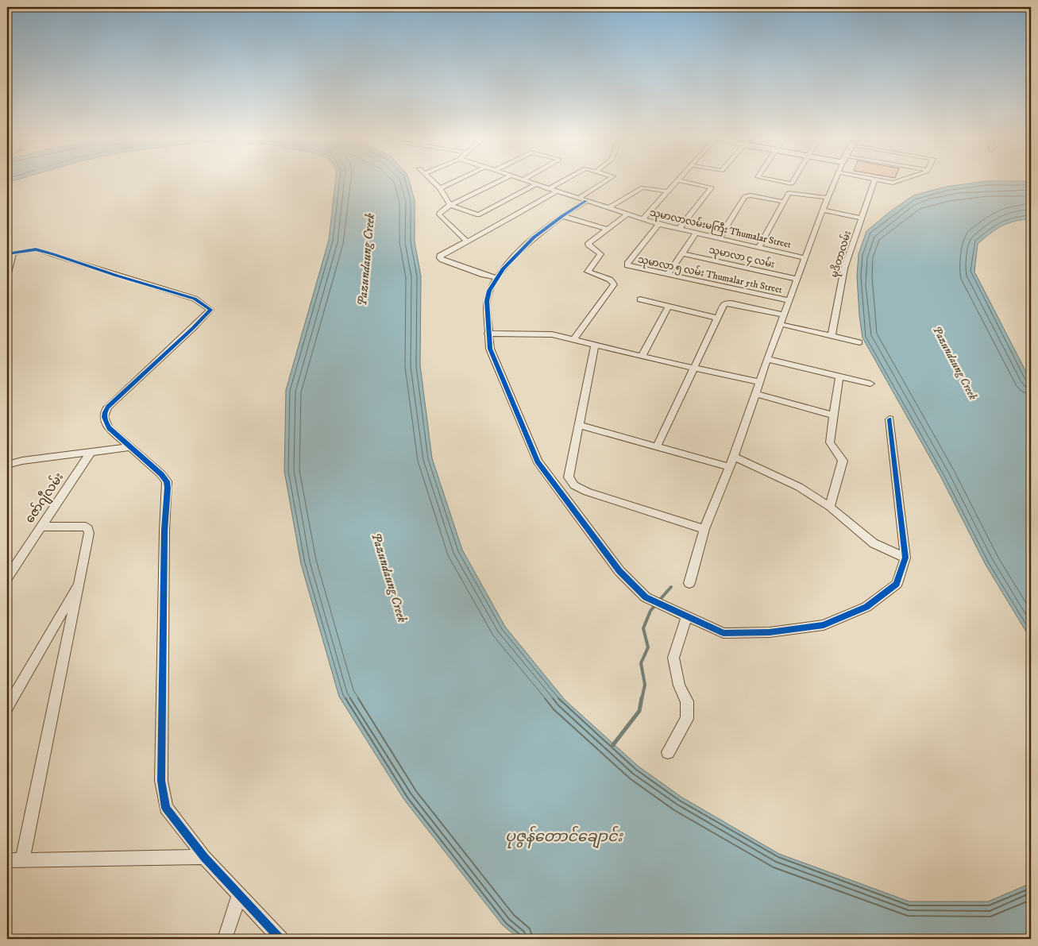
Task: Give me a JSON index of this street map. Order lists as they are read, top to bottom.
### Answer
{
  "streets": {
    "street": [
      "သုမာလာလမ်းမကြီး Thumalar Street",
      "မုဒိတာလမ်း",
      "သုမာလာ ၄ လမ်း",
      "သုမာလာ ၅ လမ်း Thumalar 5th Street",
      "ဇော်ဂျီလမ်း"
    ]
  },
  "crossings": [
    ["သုမာလာလမ်းမကြီး Thumalar Street", "သုမာလာ ၅ လမ်း Thumalar 5th Street"]
  ],
  "water": ["Pazundaung Creek", "ပုဇွန်တောင်ချောင်း"]
}
